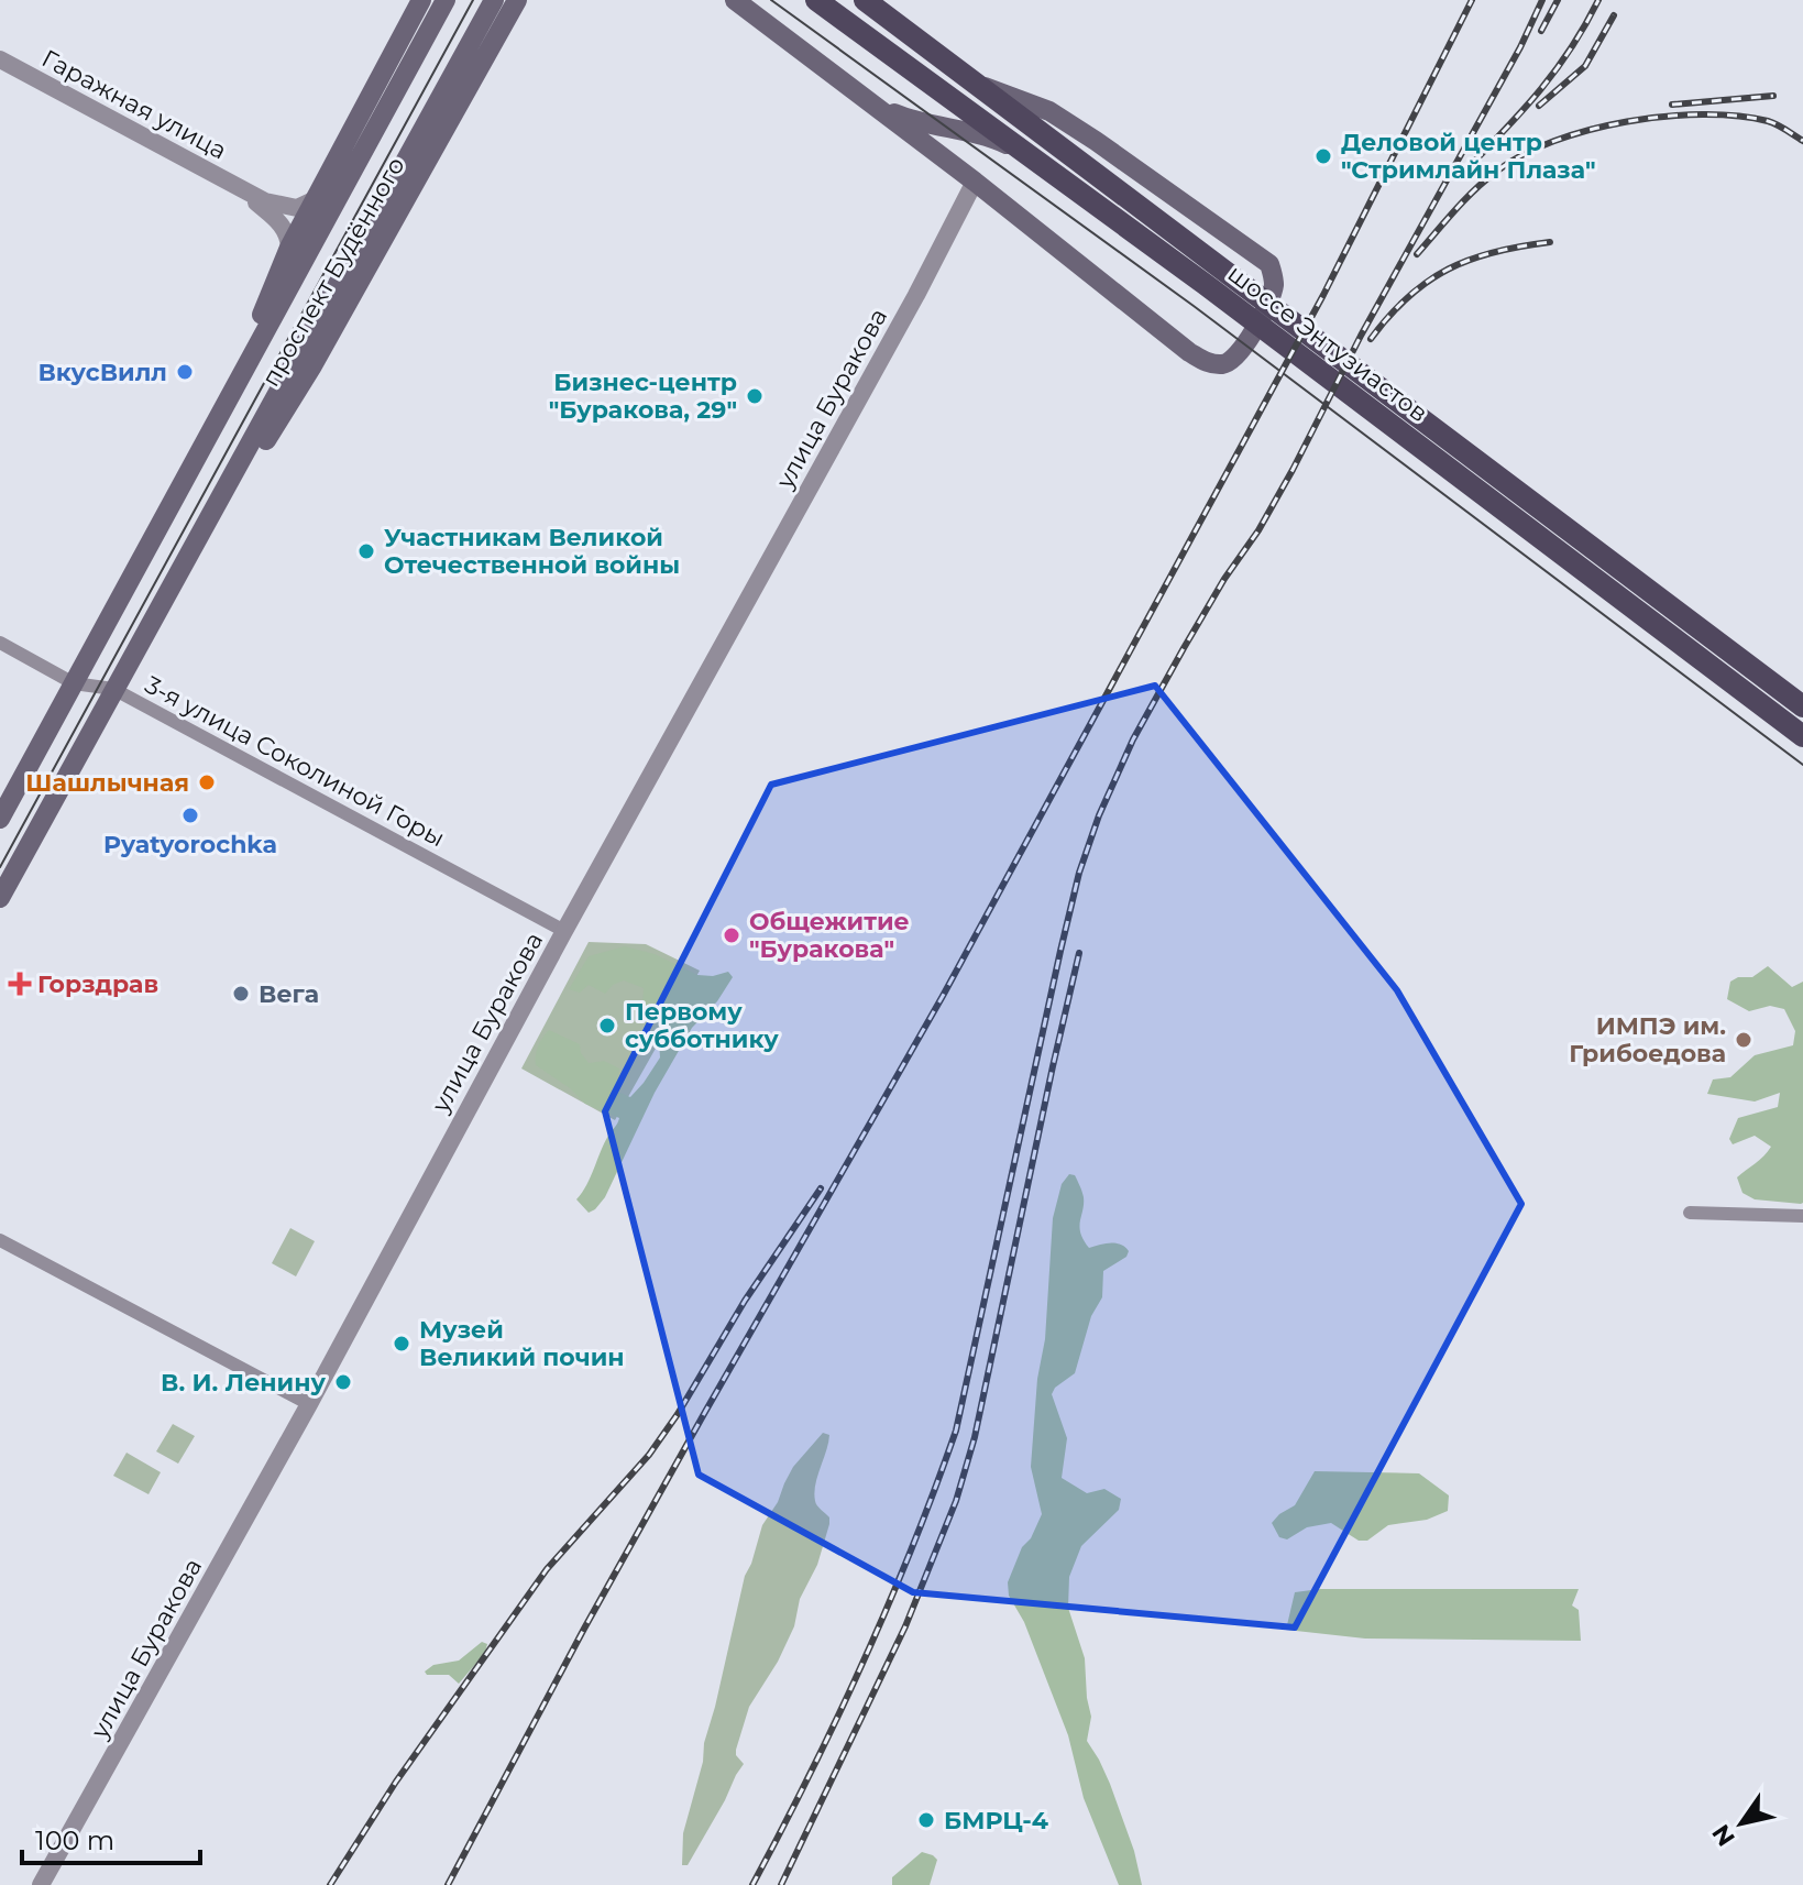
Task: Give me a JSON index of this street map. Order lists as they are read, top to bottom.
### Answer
{
  "streets": {
    "main road": ["проспект Будённого", "шоссе Энтузиастов"],
    "street": ["Гаражная улица", "улица Буракова", "3-я улица Соколиной Горы"]
  },
  "crossings": [
    ["Гаражная улица", "проспект Будённого"],
    ["проспект Будённого", "3-я улица Соколиной Горы"],
    ["улица Буракова", "3-я улица Соколиной Горы"]
  ],
  "places": {
    "other": [
      "Деловой центр \"Стримлайн Плаза\"",
      "ВкусВилл",
      "Бизнес-центр \"Буракова, 29\"",
      "Участникам Великой Отечественной войны",
      "Шашлычная",
      "Pyatyorochka",
      "Общежитие \"Буракова\"",
      "Вега",
      "Первому субботнику",
      "ИМПЭ им. Грибоедова",
      "Музей Великий почин",
      "В. И. Ленину",
      "БМРЦ-4"
    ],
    "health": ["Горздрав"]
  },
  "scale_bar": "100 m",
  "north": "bottom left"
}
